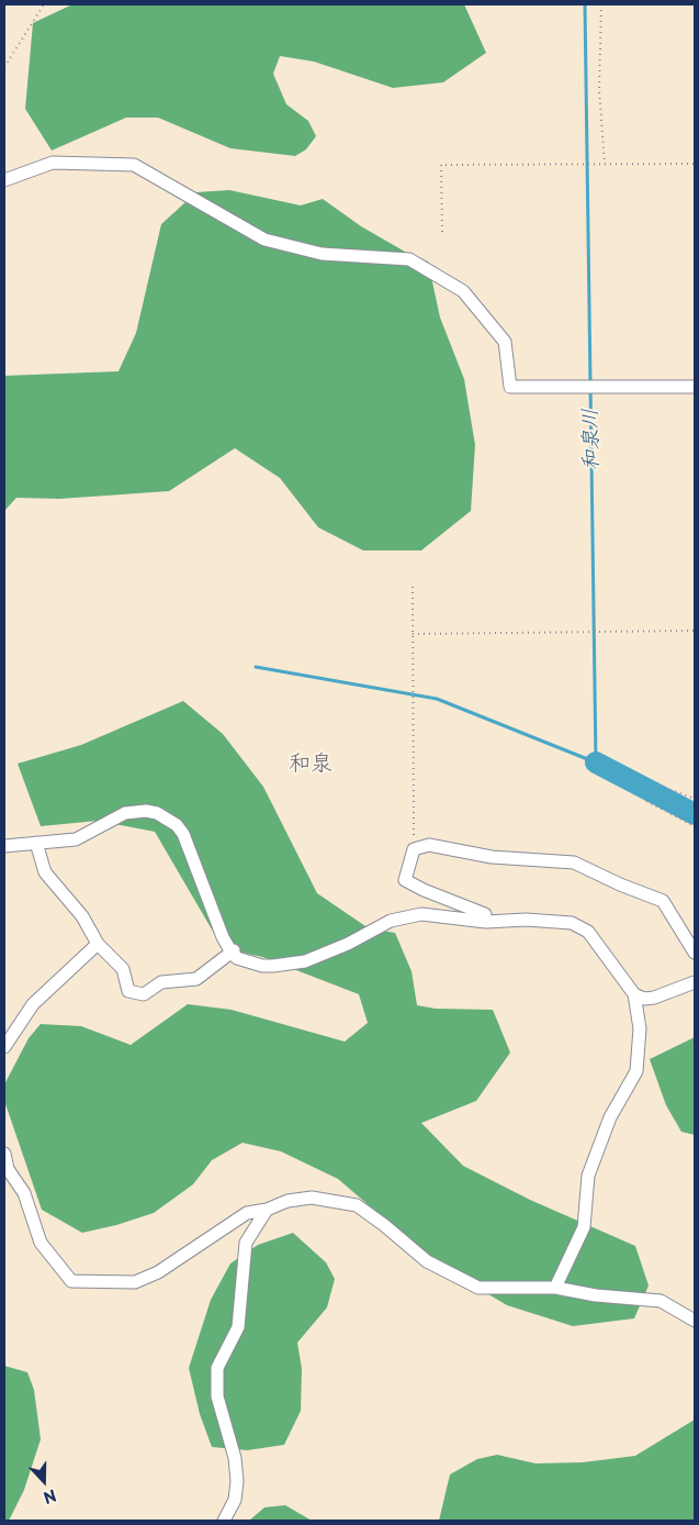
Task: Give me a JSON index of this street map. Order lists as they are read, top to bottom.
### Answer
{
  "districts": ["和泉"],
  "water": ["和泉川"],
  "north": "bottom"
}
